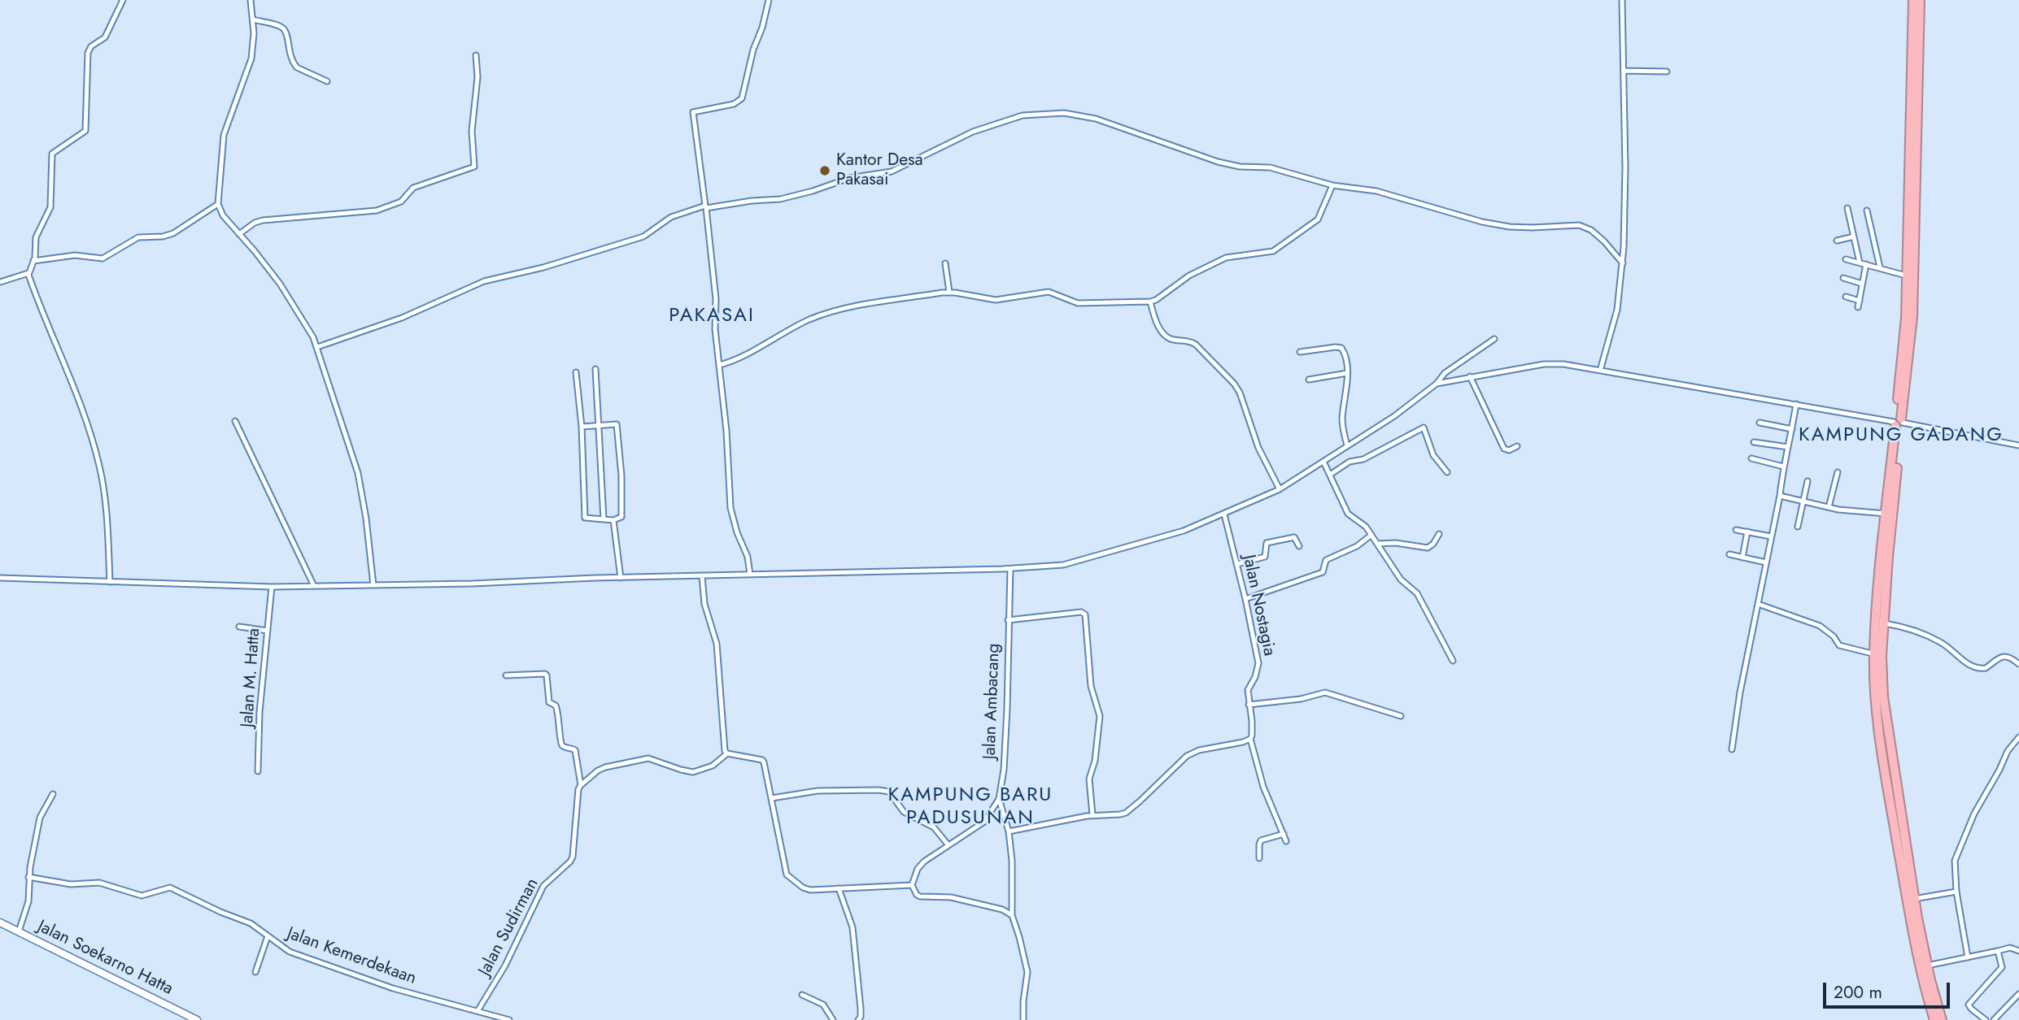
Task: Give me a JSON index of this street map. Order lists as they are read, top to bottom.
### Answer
{
  "streets": {
    "street": [
      "Jalan Nostagia",
      "Jalan M. Hatta",
      "Jalan Ambacang",
      "Jalan Sudirman",
      "Jalan Kemerdekaan",
      "Jalan Soekarno Hatta"
    ]
  },
  "crossings": [
    ["Jalan Sudirman", "Jalan Kemerdekaan"]
  ],
  "districts": ["PAKASAI", "KAMPUNG GADANG", "KAMPUNG BARU PADUSUNAN"],
  "places": ["Kantor Desa Pakasai"],
  "scale_bar": "200 m"
}
